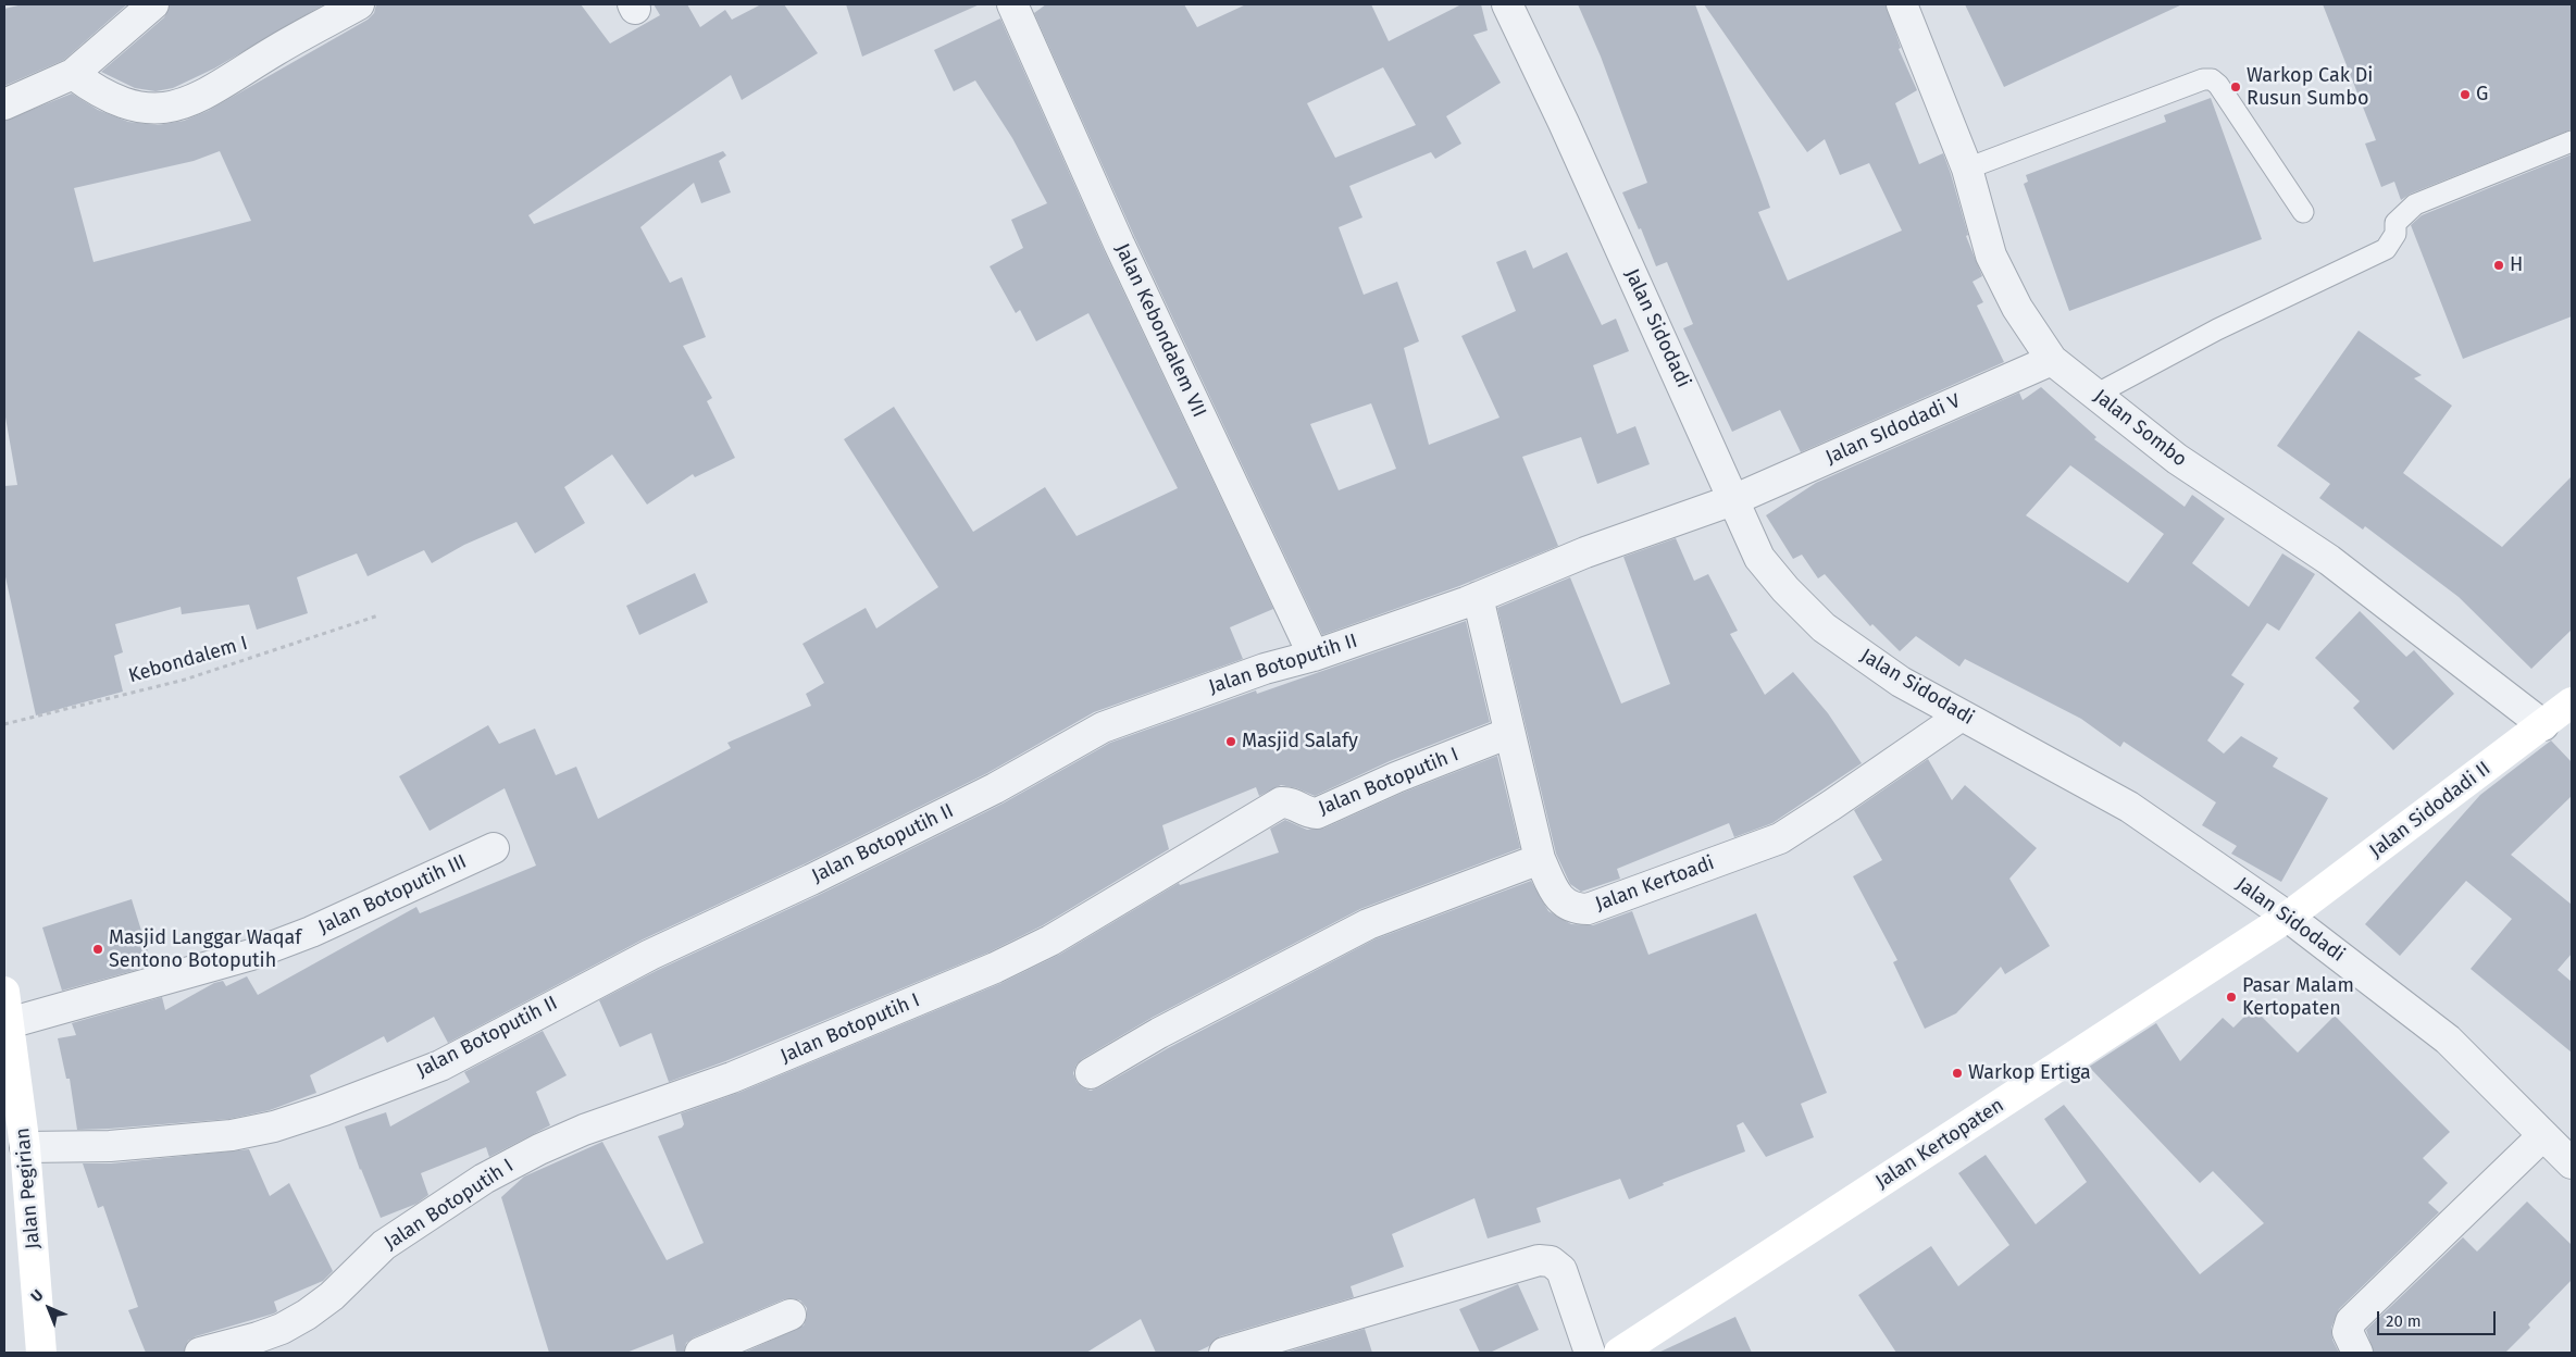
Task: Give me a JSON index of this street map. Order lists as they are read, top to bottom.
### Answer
{
  "streets": {
    "street": [
      "Jalan Sidodadi",
      "Jalan Kebondalem VII",
      "Jalan Sombo",
      "Jalan SIdodadi V",
      "Jalan Botoputih II",
      "Jalan Botoputih I",
      "Jalan Sidodadi II",
      "Jalan Kertoadi",
      "Jalan Botoputih III",
      "Jalan Kertopaten",
      "Jalan Pegirian"
    ],
    "path": ["Kebondalem I"]
  },
  "crossings": [
    ["Jalan Sidodadi", "Jalan SIdodadi V"],
    ["Jalan Sidodadi", "Jalan Botoputih II"],
    ["Jalan Sidodadi", "Jalan Sidodadi II"],
    ["Jalan Sidodadi", "Jalan Kertoadi"],
    ["Jalan Sidodadi", "Jalan Kertopaten"],
    ["Jalan Kebondalem VII", "Jalan Botoputih II"],
    ["Jalan Sombo", "Jalan SIdodadi V"],
    ["Jalan Sombo", "Jalan Sidodadi II"],
    ["Jalan SIdodadi V", "Jalan Botoputih II"],
    ["Jalan Botoputih II", "Jalan Kertoadi"],
    ["Jalan Botoputih II", "Jalan Pegirian"],
    ["Jalan Botoputih I", "Jalan Kertoadi"],
    ["Jalan Sidodadi II", "Jalan Kertopaten"],
    ["Jalan Botoputih III", "Jalan Pegirian"]
  ],
  "places": [
    "Warkop Cak Di Rusun Sumbo",
    "G",
    "H",
    "Masjid Salafy",
    "Masjid Langgar Waqaf Sentono Botoputih",
    "Pasar Malam Kertopaten",
    "Warkop Ertiga"
  ],
  "scale_bar": "20 m",
  "north": "top left"
}
